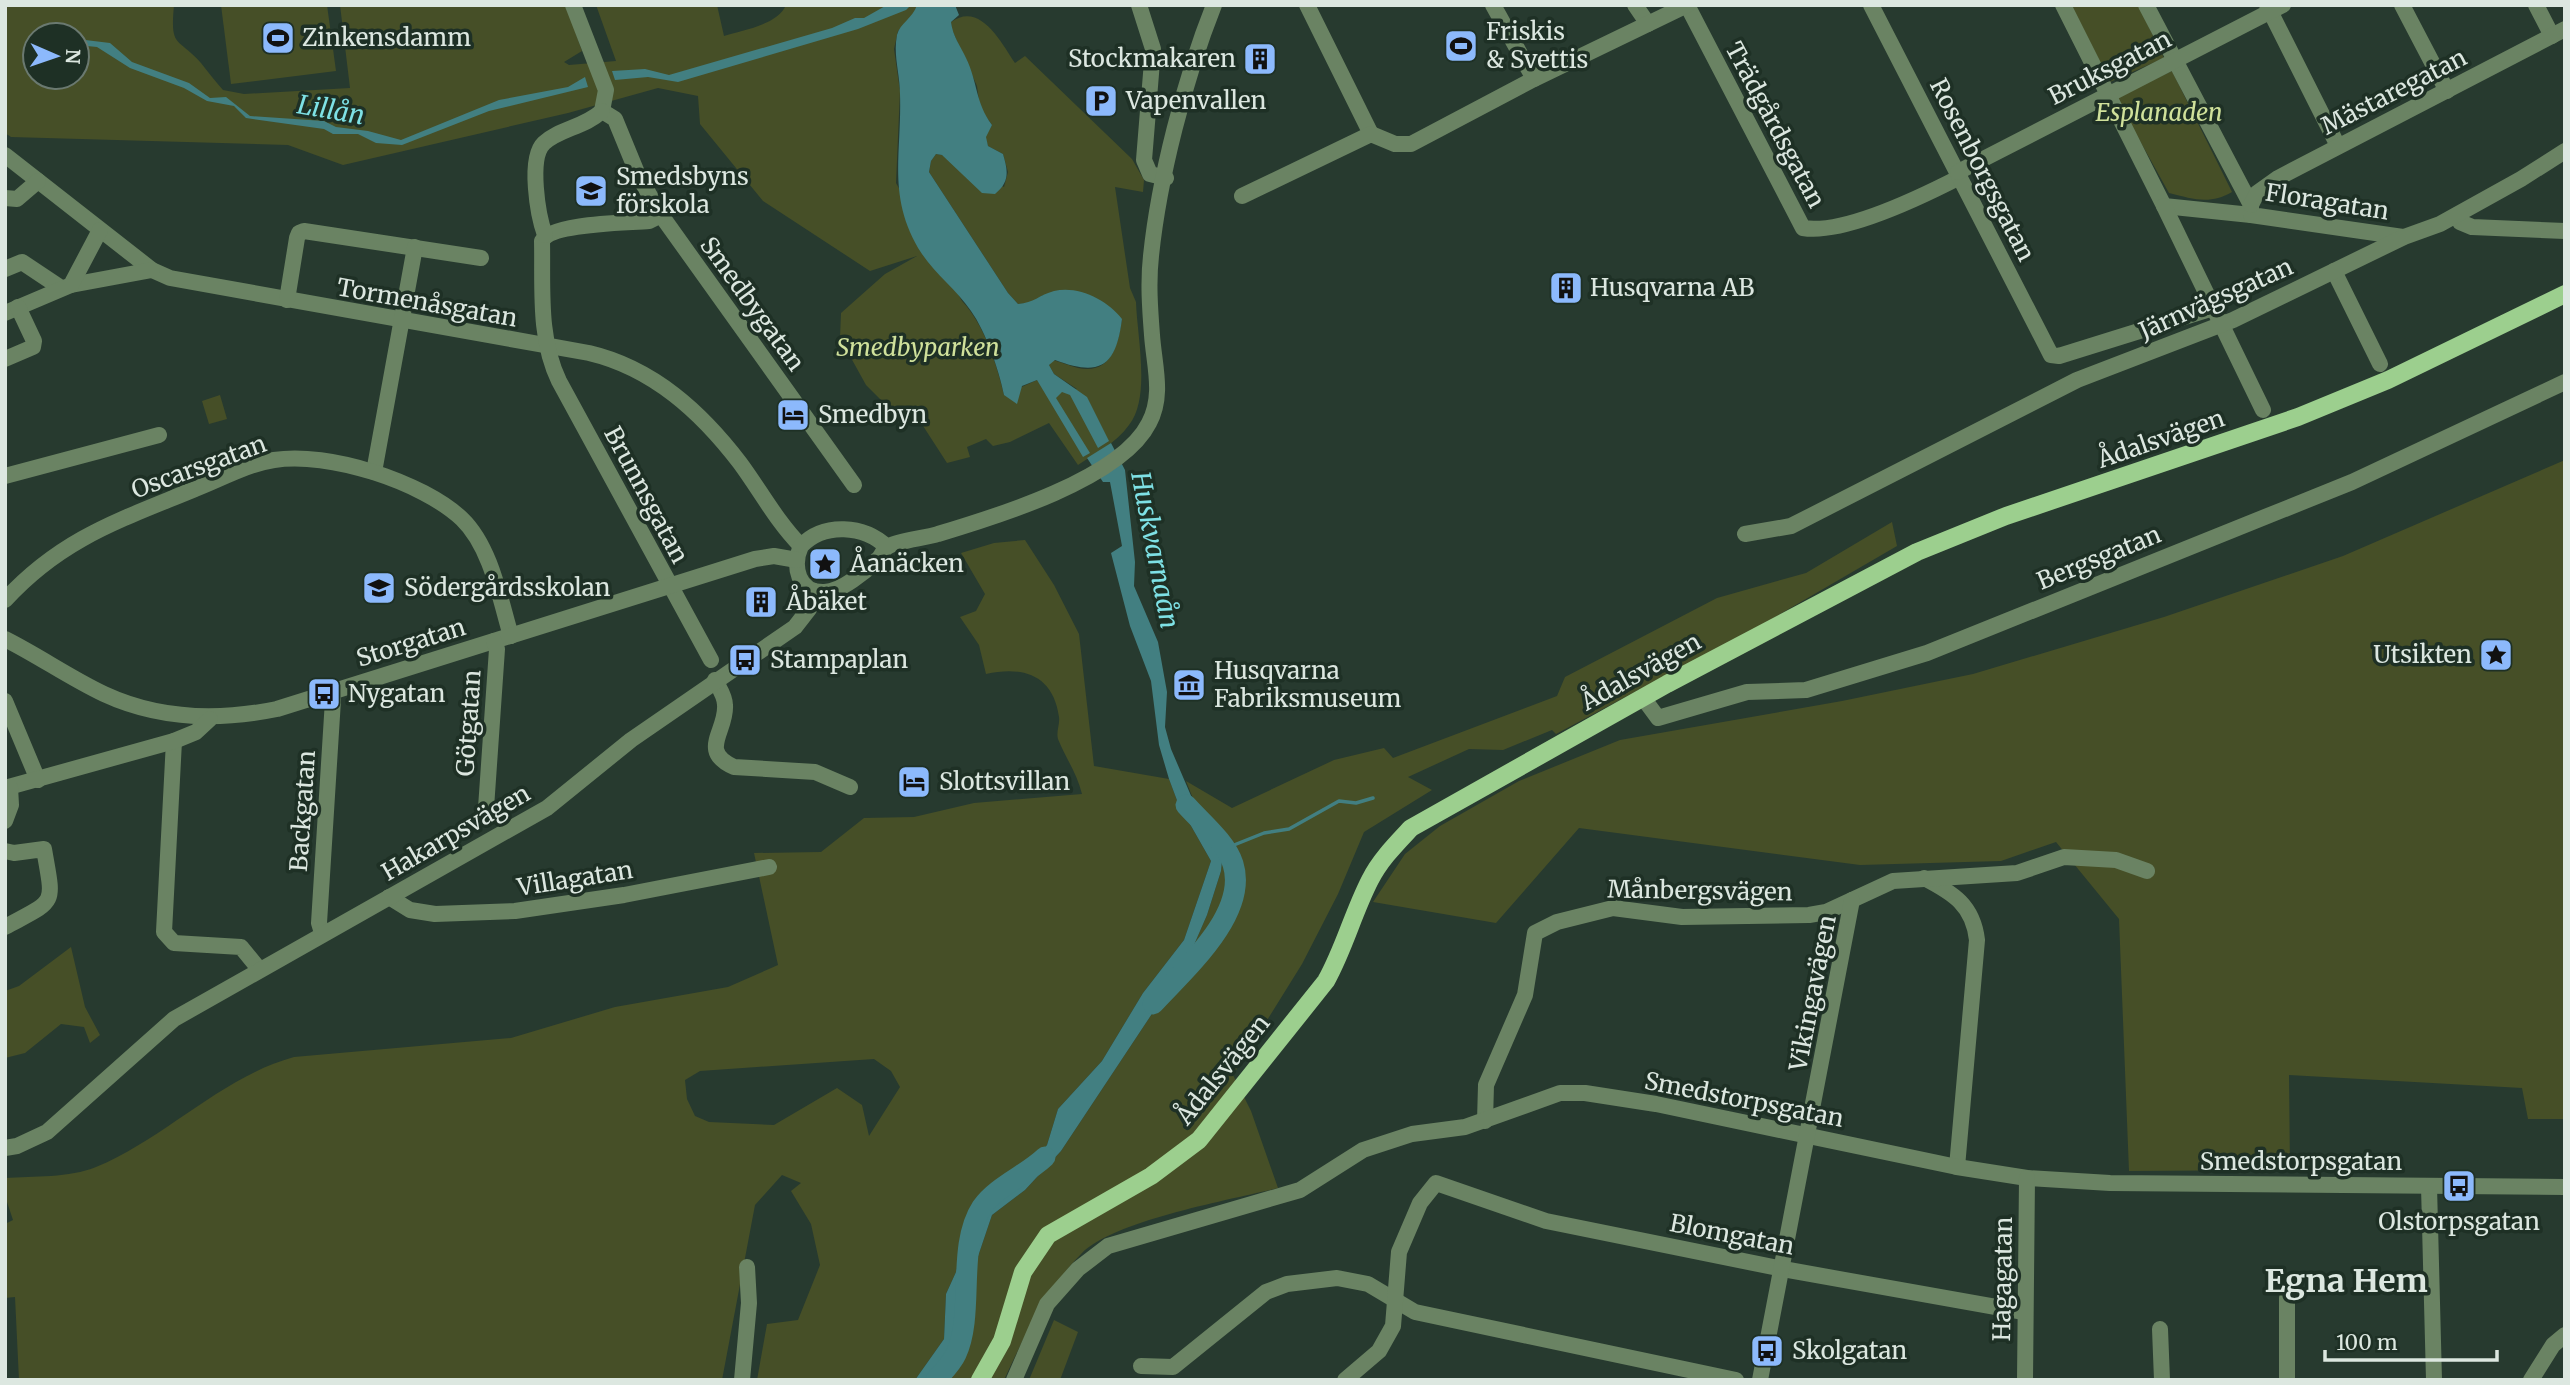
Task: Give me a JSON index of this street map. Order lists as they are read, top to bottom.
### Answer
{
  "streets": {
    "main road": ["Ådalsvägen"],
    "street": [
      "Bruksgatan",
      "Mästaregatan",
      "Trädgårdsgatan",
      "Rosenborgsgatan",
      "Floragatan",
      "Järnvägsgatan",
      "Tormenåsgatan",
      "Smedbygatan",
      "Oscarsgatan",
      "Brunnsgatan",
      "Bergsgatan",
      "Storgatan",
      "Götgatan",
      "Backgatan",
      "Hakarpsvägen",
      "Villagatan",
      "Månbergsvägen",
      "Vikingavägen",
      "Smedstorpsgatan",
      "Blomgatan",
      "Hagagatan"
    ]
  },
  "crossings": [
    ["Bruksgatan", "Trädgårdsgatan"],
    ["Bruksgatan", "Rosenborgsgatan"],
    ["Mästaregatan", "Floragatan"],
    ["Trädgårdsgatan", "Rosenborgsgatan"],
    ["Floragatan", "Järnvägsgatan"],
    ["Tormenåsgatan", "Brunnsgatan"],
    ["Tormenåsgatan", "Storgatan"],
    ["Tormenåsgatan", "Hakarpsvägen"],
    ["Ådalsvägen", "Bergsgatan"],
    ["Oscarsgatan", "Storgatan"],
    ["Brunnsgatan", "Storgatan"],
    ["Storgatan", "Götgatan"],
    ["Storgatan", "Backgatan"],
    ["Backgatan", "Hakarpsvägen"],
    ["Hakarpsvägen", "Villagatan"],
    ["Månbergsvägen", "Vikingavägen"],
    ["Månbergsvägen", "Smedstorpsgatan"],
    ["Vikingavägen", "Smedstorpsgatan"],
    ["Vikingavägen", "Blomgatan"],
    ["Smedstorpsgatan", "Hagagatan"],
    ["Blomgatan", "Hagagatan"]
  ],
  "districts": ["Egna Hem"],
  "water": ["Lillån", "Huskvarnaån"],
  "parks": ["Esplanaden", "Smedbyparken"],
  "places": {
    "sports": ["Zinkensdamm", "Friskis & Svettis"],
    "building": ["Stockmakaren", "Husqvarna AB", "Åbäket"],
    "parking": ["Vapenvallen"],
    "school or university": ["Smedsbyns förskola", "Södergårdsskolan"],
    "hotel": ["Smedbyn", "Slottsvillan"],
    "place": ["Åanäcken", "Utsikten"],
    "bus stop": [
      "Stampaplan",
      "Nygatan",
      "Olstorpsgatan",
      "Skolgatan"
    ],
    "museum": ["Husqvarna Fabriksmuseum"]
  },
  "scale_bar": "100 m",
  "north": "right"
}
